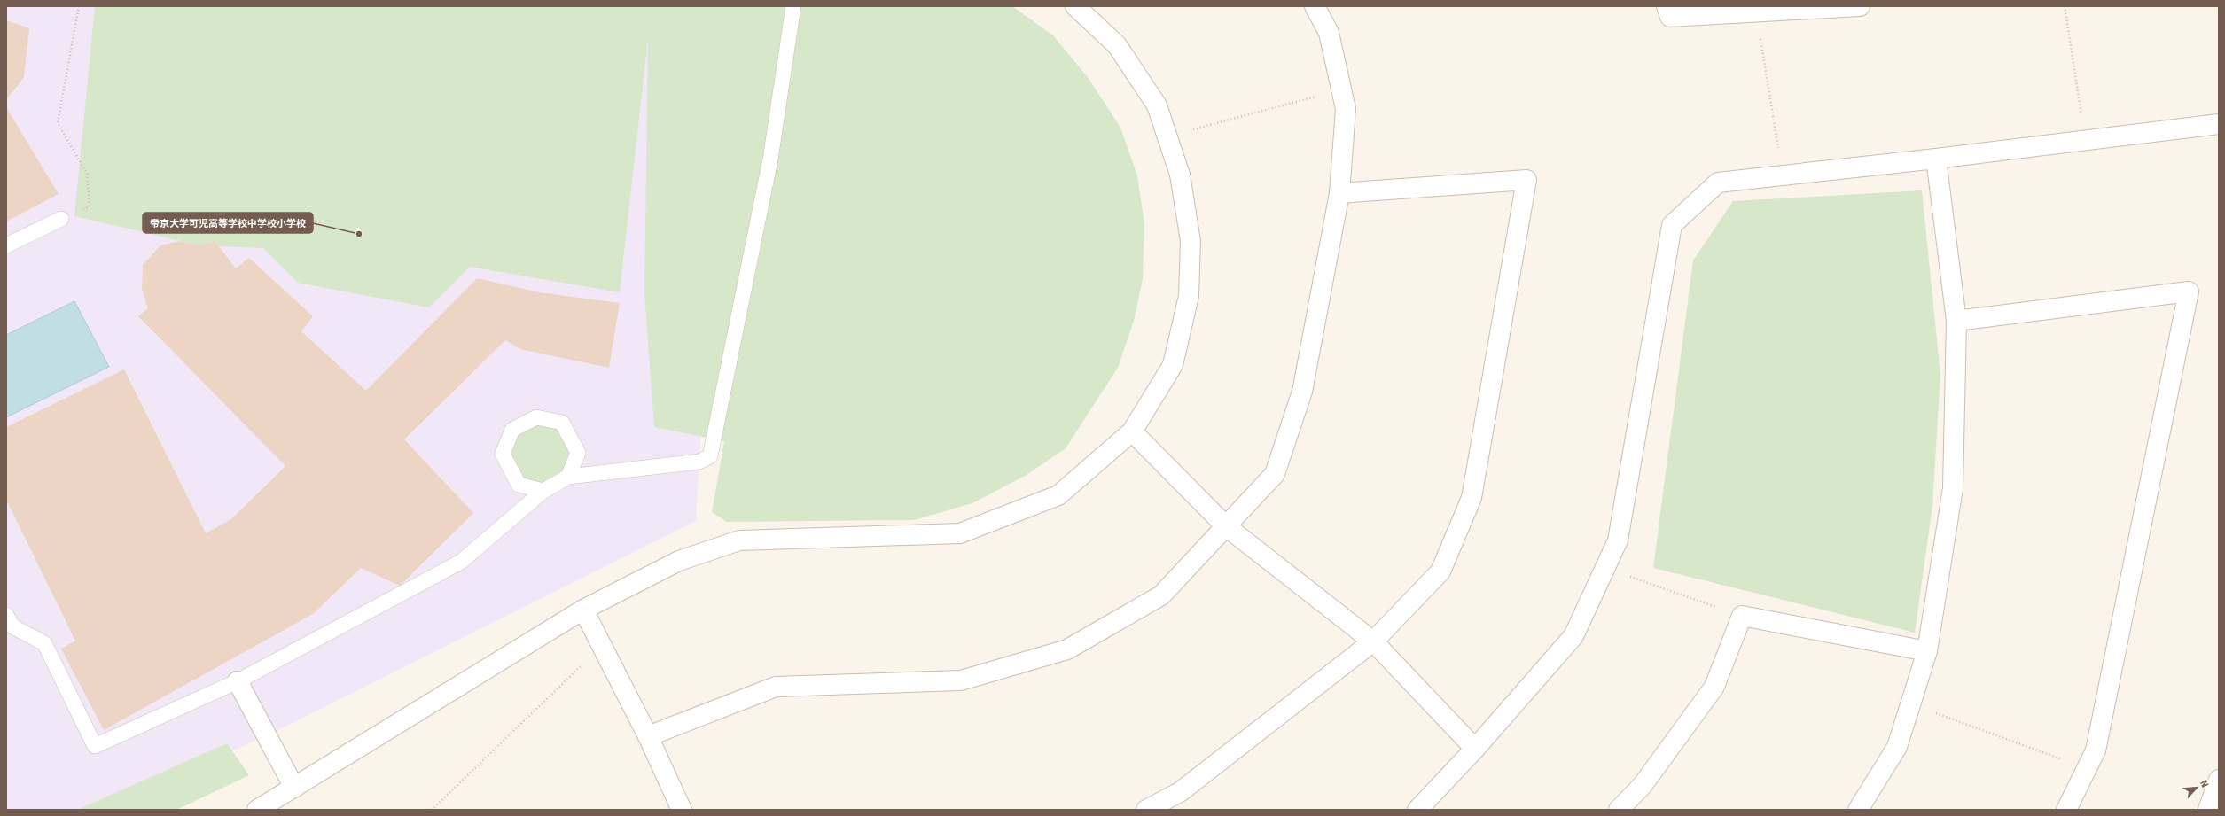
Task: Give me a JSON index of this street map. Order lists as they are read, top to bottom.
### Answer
{
  "places": ["帝京大学可児高等学校中学校小学校"],
  "north": "top right"
}
